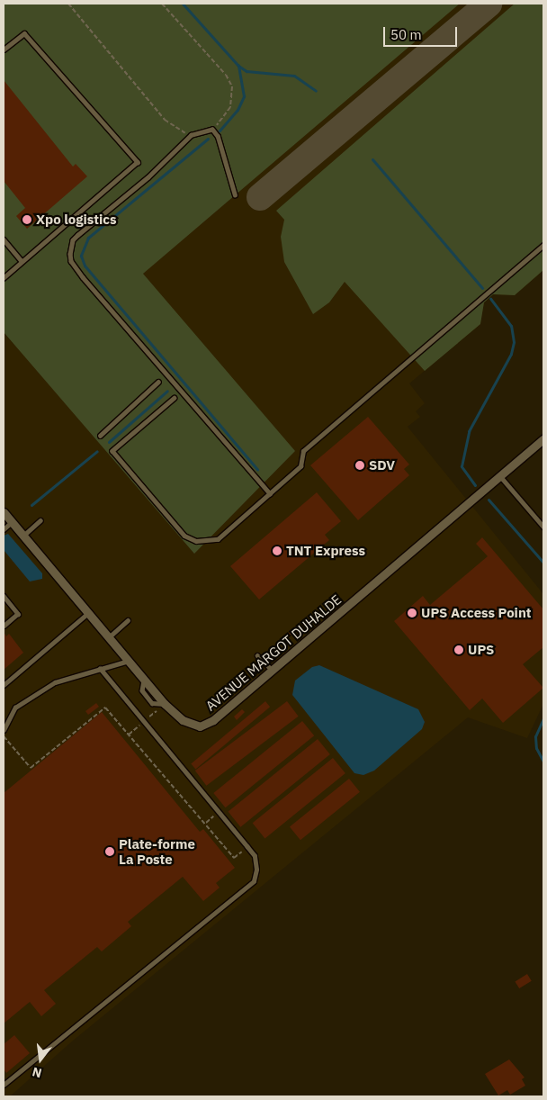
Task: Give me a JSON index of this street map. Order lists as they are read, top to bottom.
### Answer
{
  "streets": {
    "street": ["AVENUE MARGOT DUHALDE"]
  },
  "places": [
    "Xpo logistics",
    "SDV",
    "TNT Express",
    "UPS Access Point",
    "UPS",
    "Plate-forme La Poste"
  ],
  "scale_bar": "50 m",
  "north": "bottom"
}
